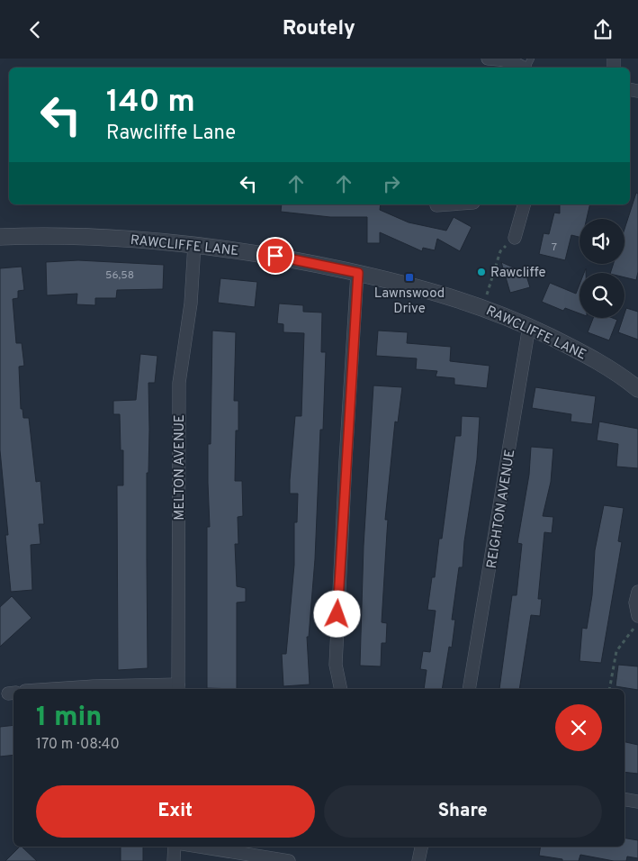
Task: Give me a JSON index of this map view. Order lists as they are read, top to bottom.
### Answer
{
  "streets": {
    "street": ["RAWCLIFFE LANE", "MELTON AVENUE", "REIGHTON AVENUE"]
  },
  "crossings": [
    ["RAWCLIFFE LANE", "MELTON AVENUE"],
    ["RAWCLIFFE LANE", "REIGHTON AVENUE"]
  ],
  "places": {
    "other": ["Rawcliffe"],
    "transit": ["Lawnswood Drive"]
  },
  "house_numbers": ["7", "56,58"],
  "page": {
    "header": "Routely",
    "turn": ["140 m", "Rawcliffe Lane"],
    "heading": ["1 min", "170 m · 08:40"],
    "buttons": ["Exit", "Share"]
  }
}
